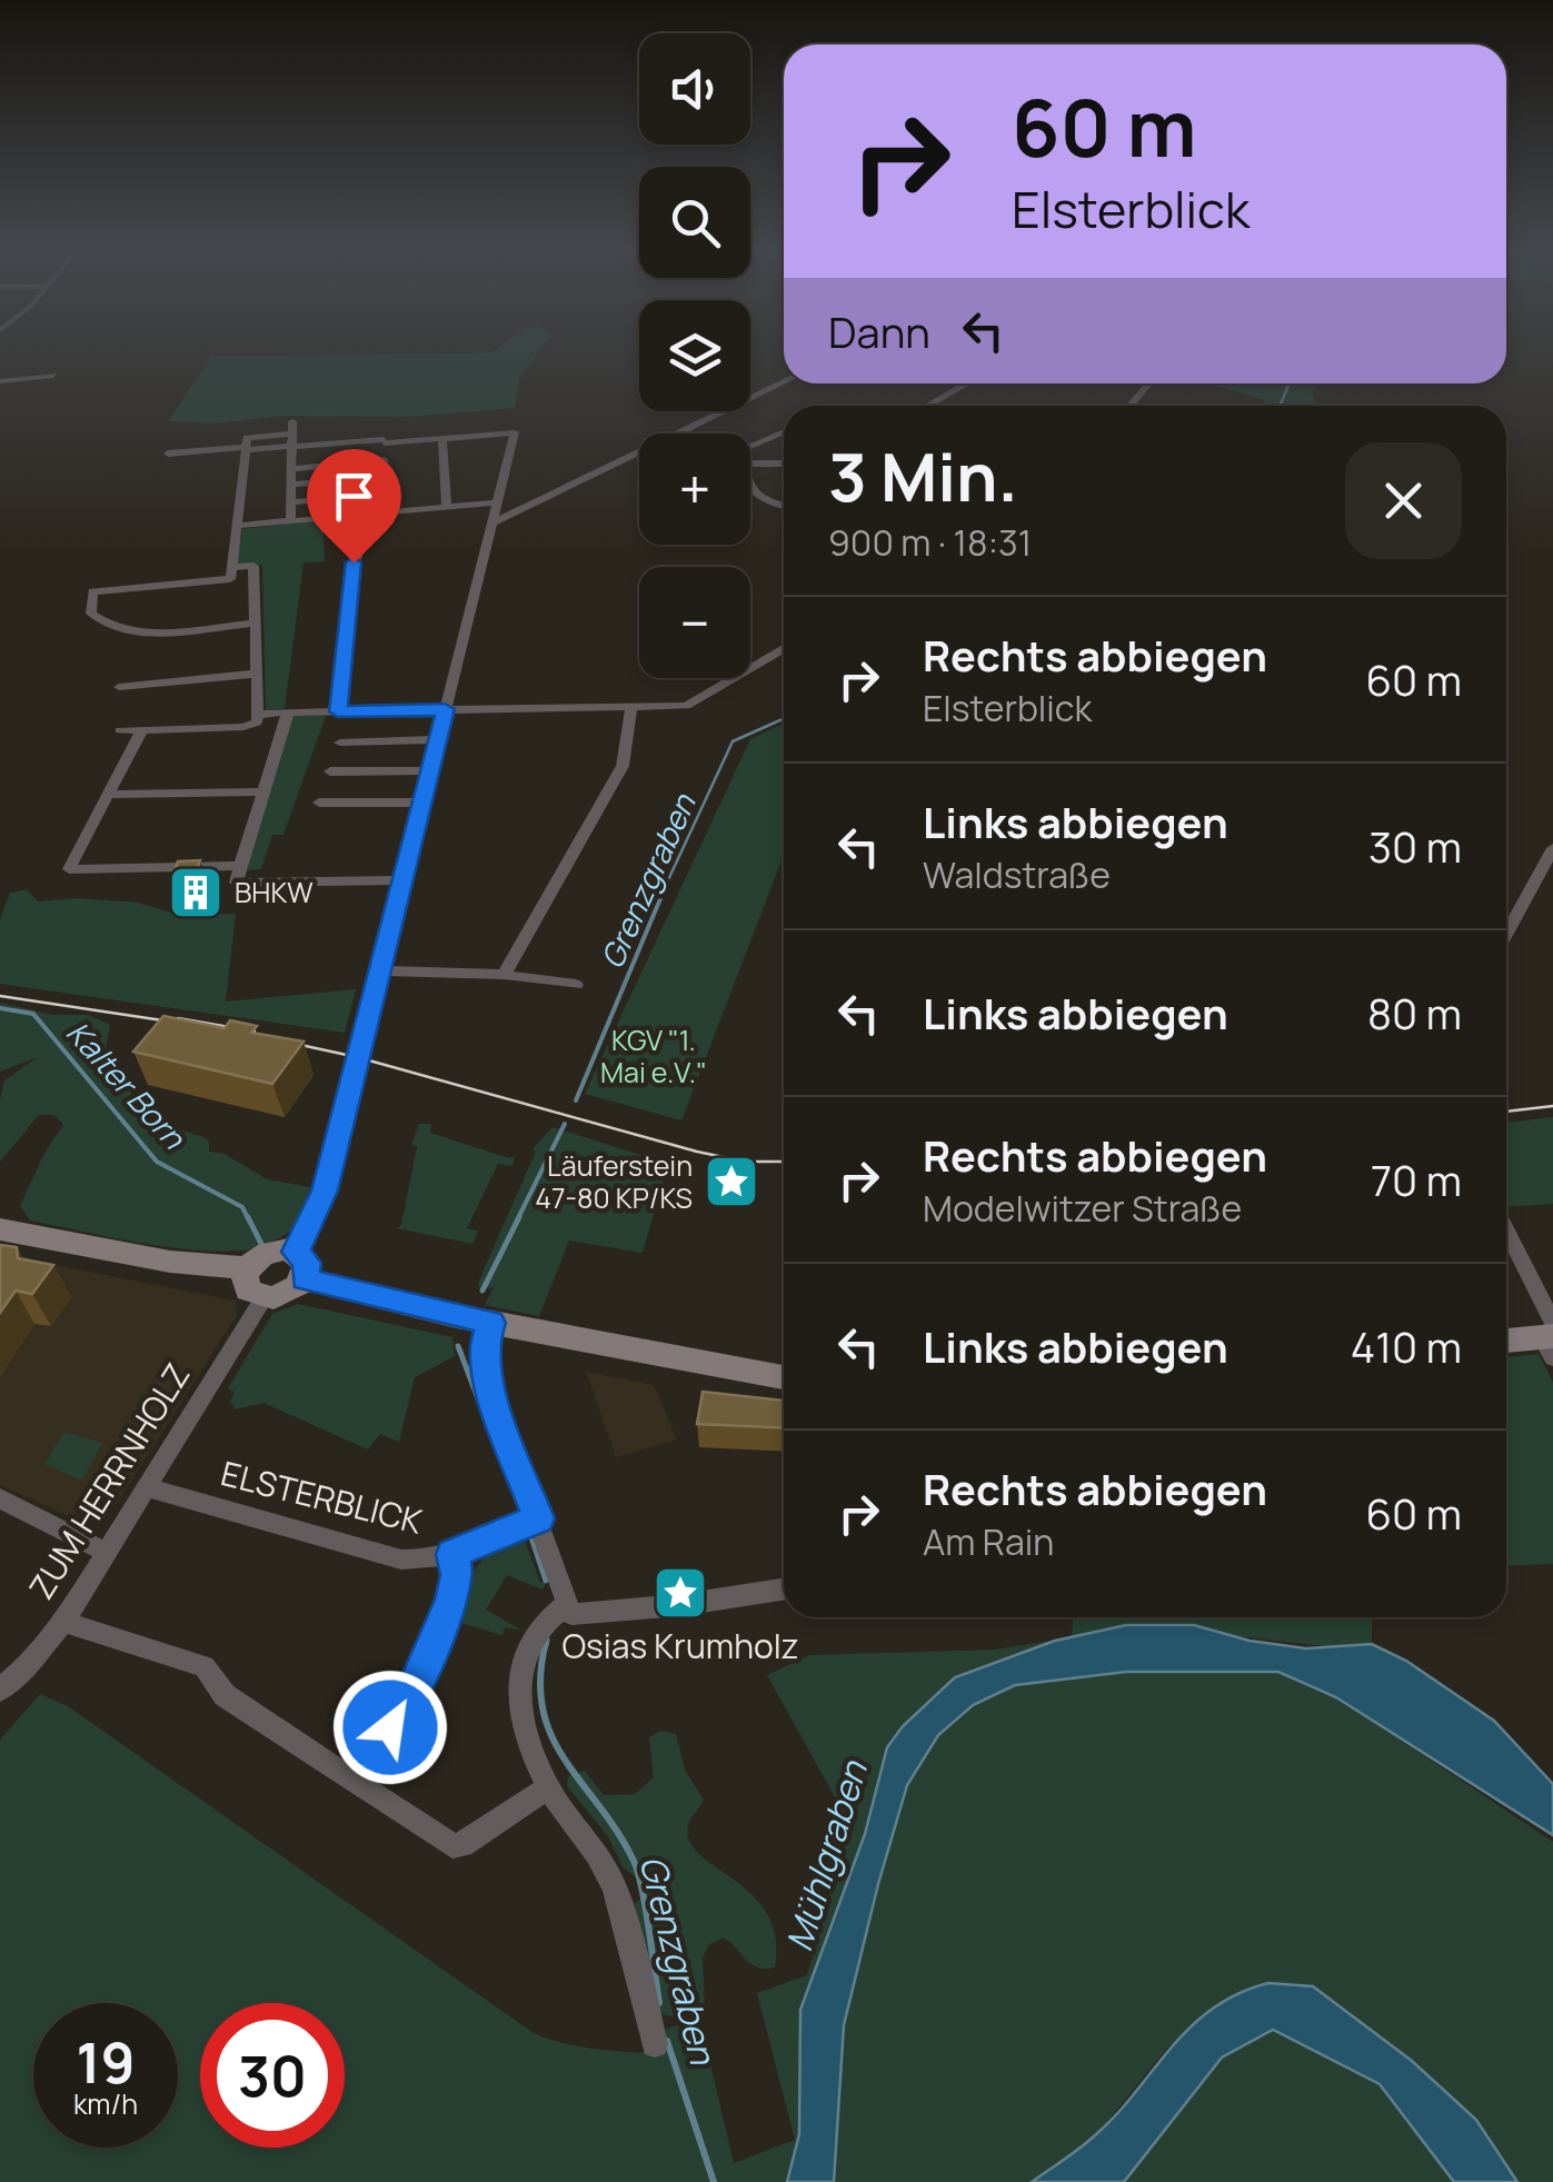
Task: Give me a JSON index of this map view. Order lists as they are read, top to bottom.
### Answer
{
  "streets": {
    "street": ["ZUM HERRNHOLZ", "ELSTERBLICK"]
  },
  "crossings": [
    ["ZUM HERRNHOLZ", "ELSTERBLICK"]
  ],
  "water": ["Grenzgraben", "Kalter Born", "Mühlgraben"],
  "parks": ["KGV \"1. Mai e.V.\""],
  "places": {
    "building": ["BHKW"],
    "place": ["Läuferstein 47-80 KP/KS", "Osias Krumholz"]
  },
  "page": {
    "map_buttons": ["+", "−"],
    "turn": ["60 m", "Elsterblick"],
    "then": "Dann",
    "heading": ["3 Min.", "900 m · 18:31"],
    "list": [
      {
        "name": "Rechts abbiegen",
        "note": "Elsterblick",
        "value": "60 m"
      },
      {
        "name": "Links abbiegen",
        "note": "Waldstraße",
        "value": "30 m"
      },
      {
        "name": "Links abbiegen",
        "value": "80 m"
      },
      {
        "name": "Rechts abbiegen",
        "note": "Modelwitzer Straße",
        "value": "70 m"
      },
      {
        "name": "Links abbiegen",
        "value": "410 m"
      },
      {
        "name": "Rechts abbiegen",
        "note": "Am Rain",
        "value": "60 m"
      }
    ],
    "speed": "19 km/h",
    "limit": "30"
  }
}
